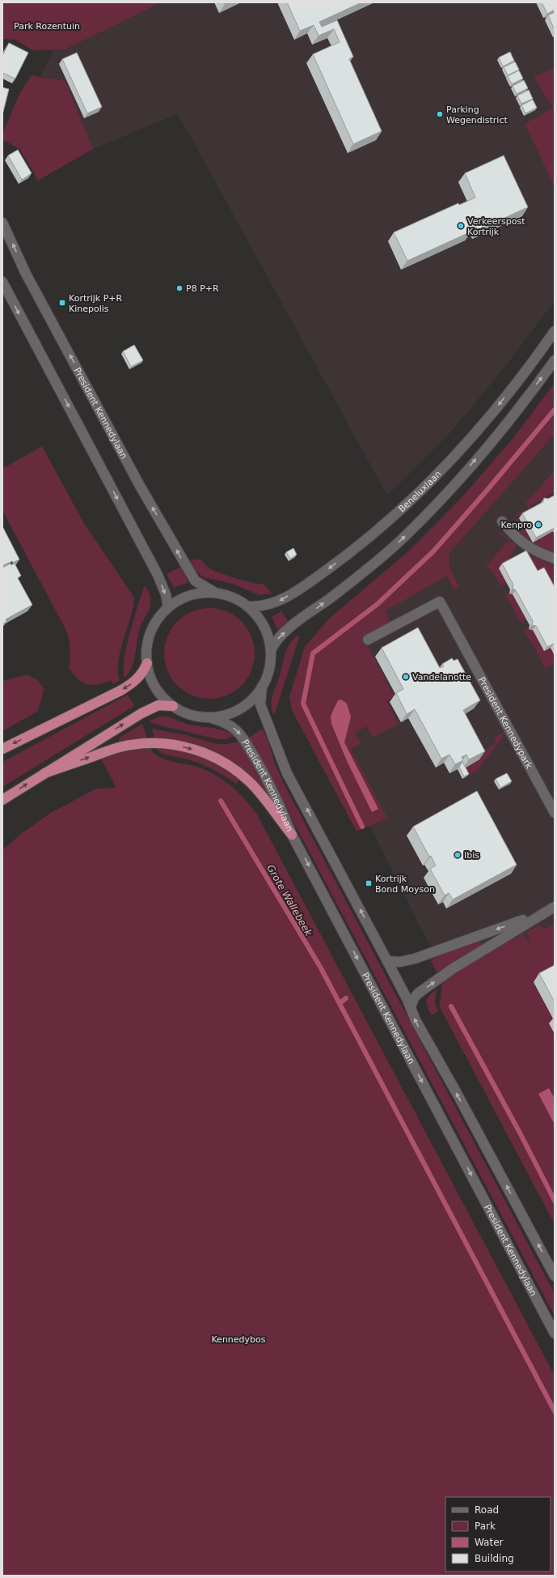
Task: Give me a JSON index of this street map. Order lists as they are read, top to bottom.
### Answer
{
  "streets": {
    "main road": ["President Kennedylaan", "Beneluxlaan", "President Kennedypark"]
  },
  "water": ["Grote Wallebeek"],
  "parks": ["Park Rozentuin", "Kennedybos"],
  "places": {
    "other": [
      "Parking Wegendistrict",
      "Verkeerspost Kortrijk",
      "P8 P+R",
      "Kenpro",
      "Vandelanotte",
      "Ibis"
    ],
    "transit": ["Kortrijk P+R Kinepolis", "Kortrijk Bond Moyson"]
  },
  "legend": [
    "Road",
    "Park",
    "Water",
    "Building"
  ]
}
